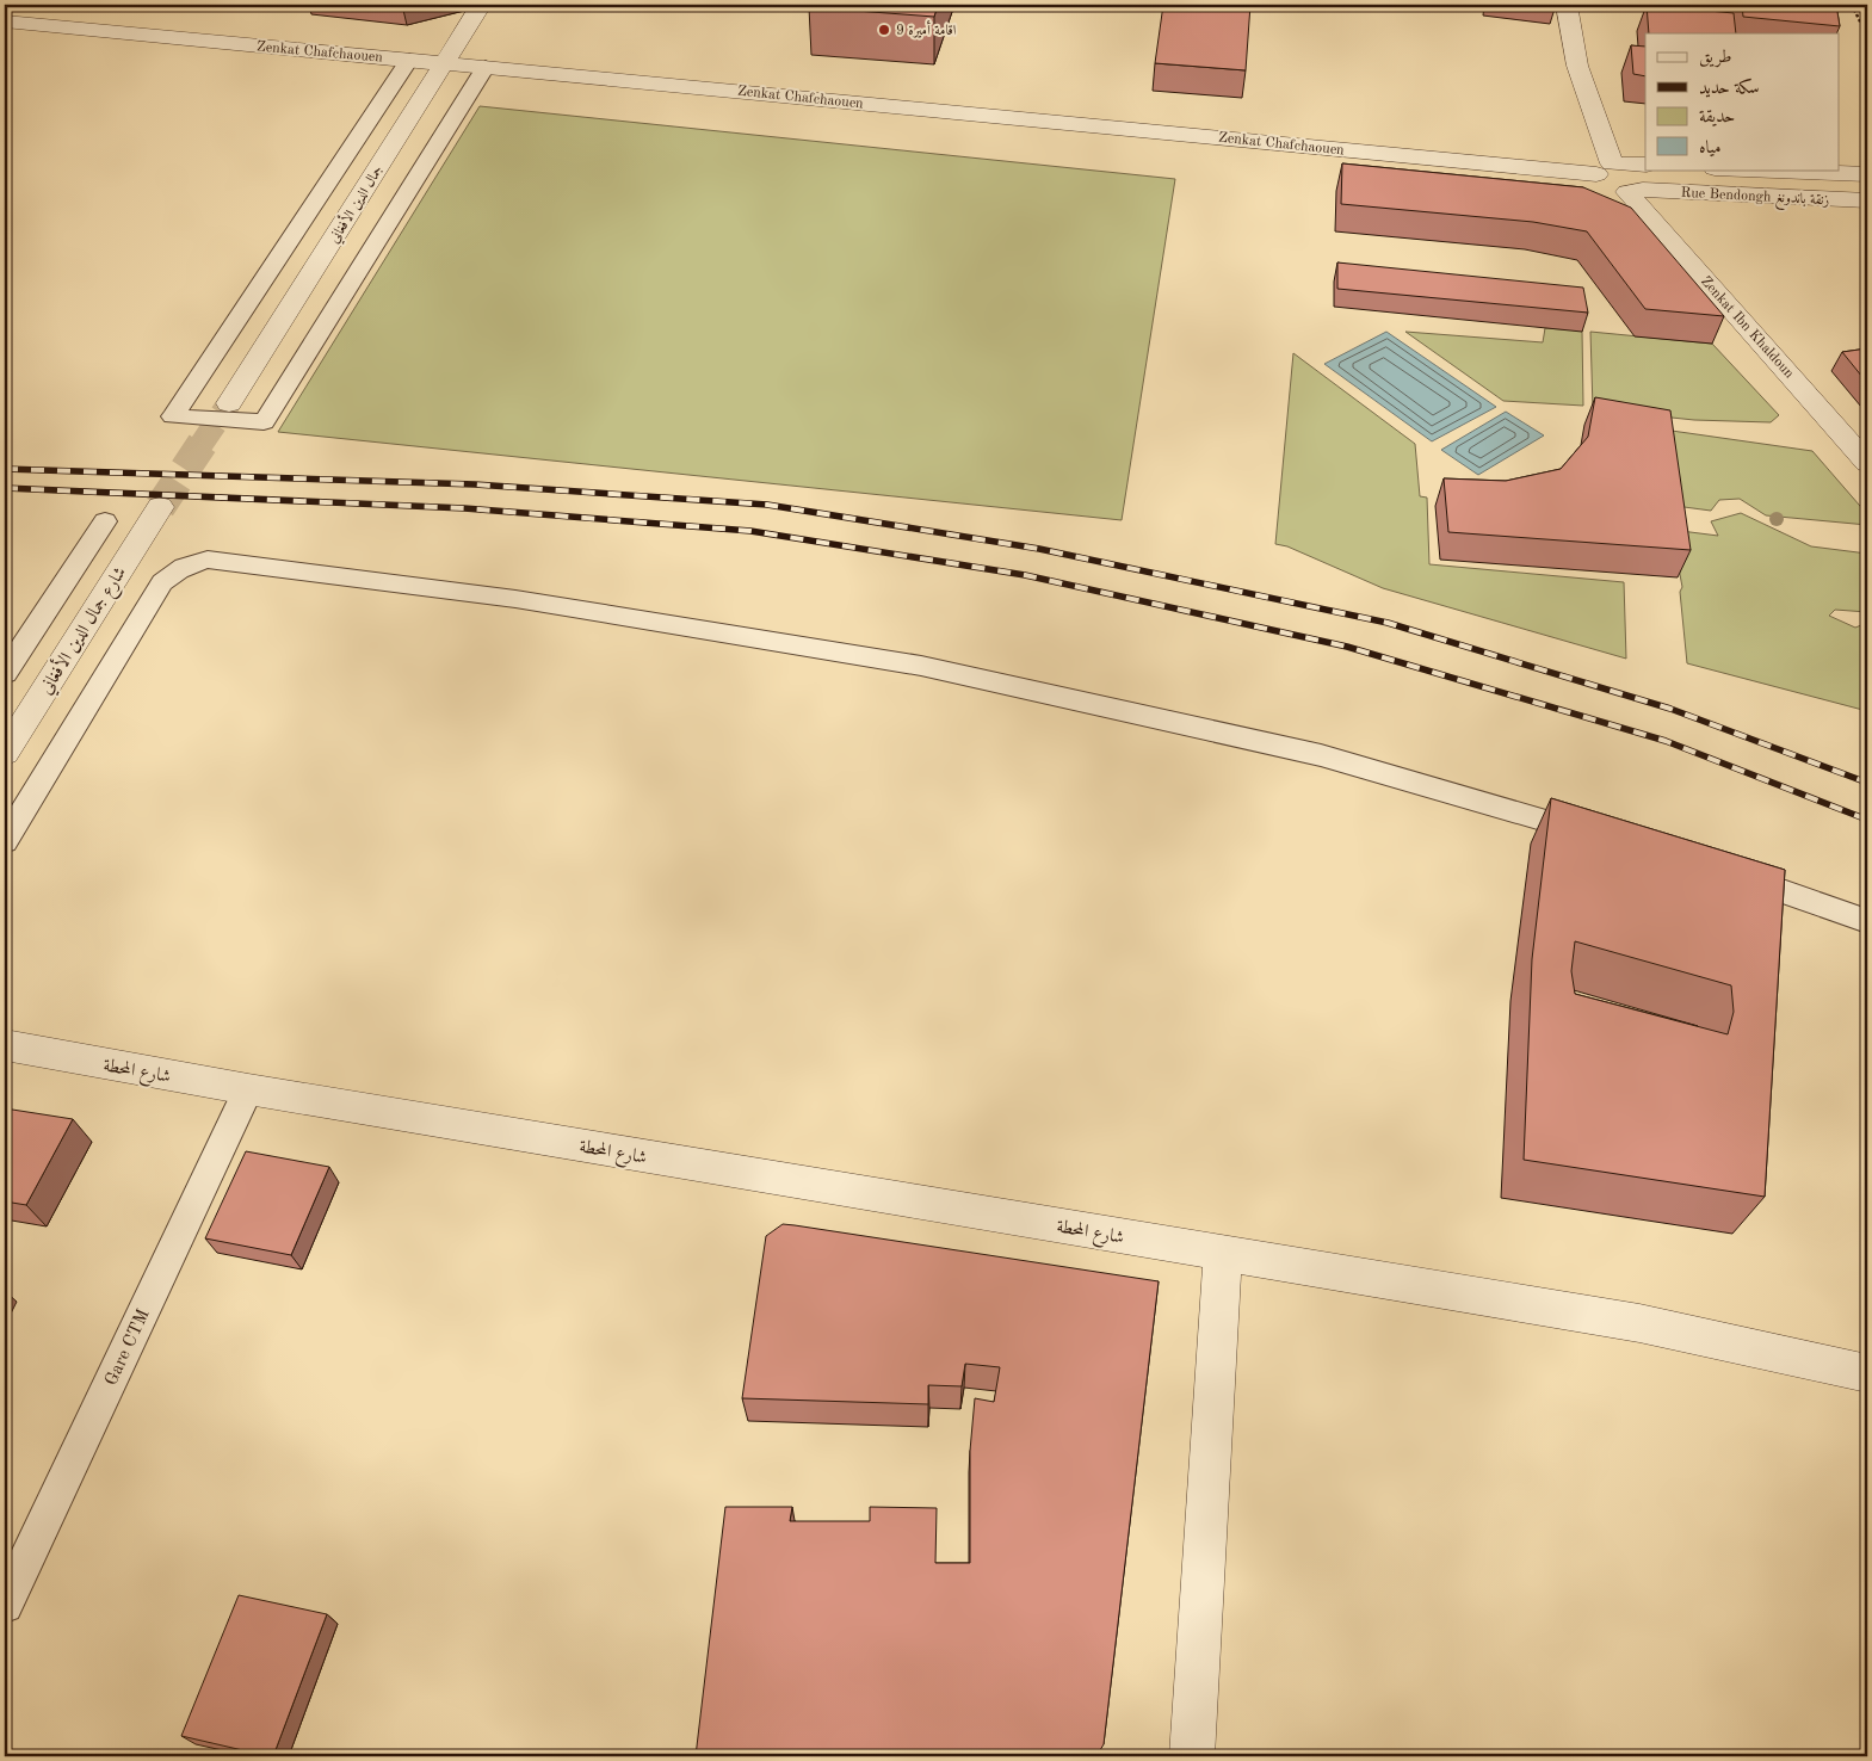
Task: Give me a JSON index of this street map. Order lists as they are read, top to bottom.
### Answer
{
  "streets": {
    "street": [
      "Zenkat Chafchaouen",
      "Rue Bendongh زنقة باندونغ",
      "جمال الدين الأفغاني",
      "Zenkat Ibn Khaldoun",
      "شارع جمال الدين الأفغاني",
      "شارع المحطة"
    ],
    "lane": ["Gare CTM"]
  },
  "crossings": [
    ["Zenkat Chafchaouen", "جمال الدين الأفغاني"],
    ["Zenkat Chafchaouen", "Zenkat Ibn Khaldoun"],
    ["Rue Bendongh زنقة باندونغ", "Zenkat Ibn Khaldoun"],
    ["شارع المحطة", "Gare CTM"]
  ],
  "places": ["اقامة أميرة 9"],
  "legend": [
    "طريق",
    "سكة حديد",
    "حديقة",
    "مياه"
  ]
}
